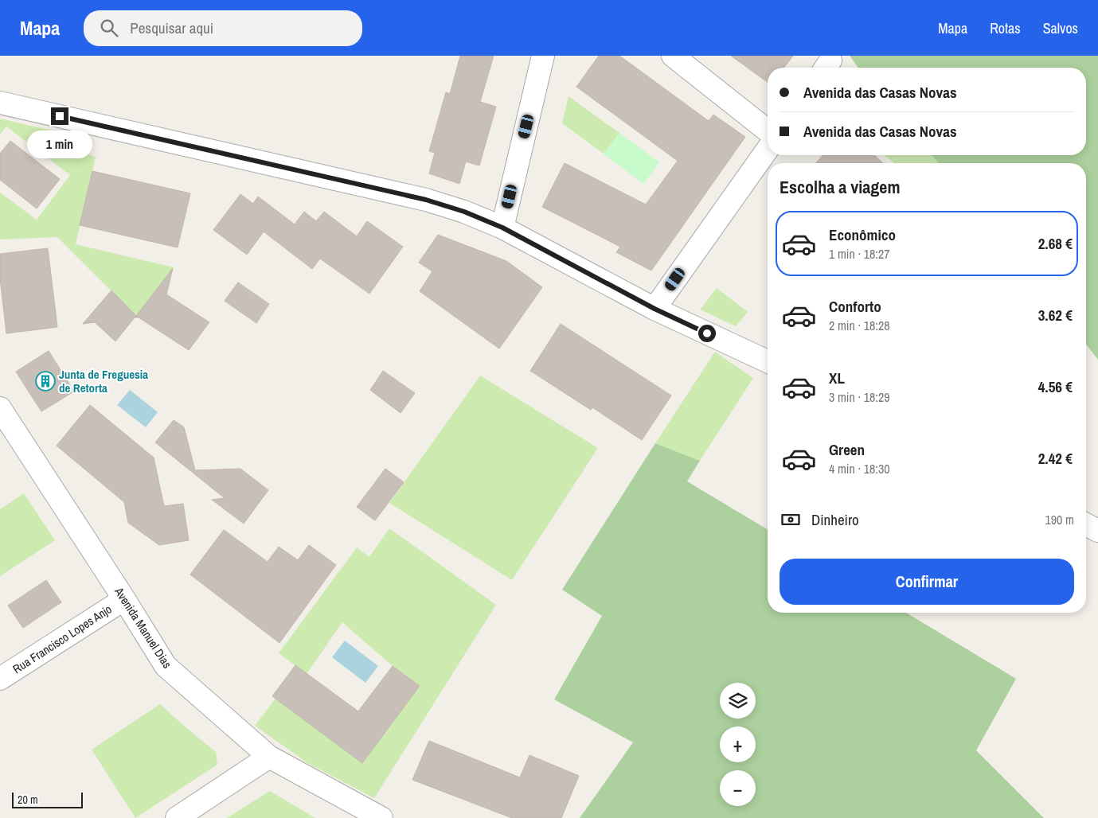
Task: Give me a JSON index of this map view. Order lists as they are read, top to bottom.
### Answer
{
  "streets": {
    "street": ["Avenida Manuel Dias", "Rua Francisco Lopes Anjo"]
  },
  "crossings": [
    ["Avenida Manuel Dias", "Rua Francisco Lopes Anjo"]
  ],
  "places": {
    "building": ["Junta de Freguesia de Retorta"]
  },
  "scale_bar": "20 m",
  "page": {
    "header": "Mapa",
    "search": "Pesquisar aqui",
    "nav": ["Mapa", "Rotas", "Salvos"],
    "banner": ["Avenida das Casas Novas", "Avenida das Casas Novas"],
    "bubble": "1 min",
    "heading": "Escolha a viagem",
    "list": [
      {
        "name": "Econômico",
        "note": "1 min · 18:27",
        "value": "2.68 €"
      },
      {
        "name": "Conforto",
        "note": "2 min · 18:28",
        "value": "3.62 €"
      },
      {
        "name": "XL",
        "note": "3 min · 18:29",
        "value": "4.56 €"
      },
      {
        "name": "Green",
        "note": "4 min · 18:30",
        "value": "2.42 €"
      }
    ],
    "pay": ["Dinheiro", "190 m"],
    "buttons": "Confirmar",
    "map_buttons": ["+", "−"],
    "scale": "20 m"
  }
}
